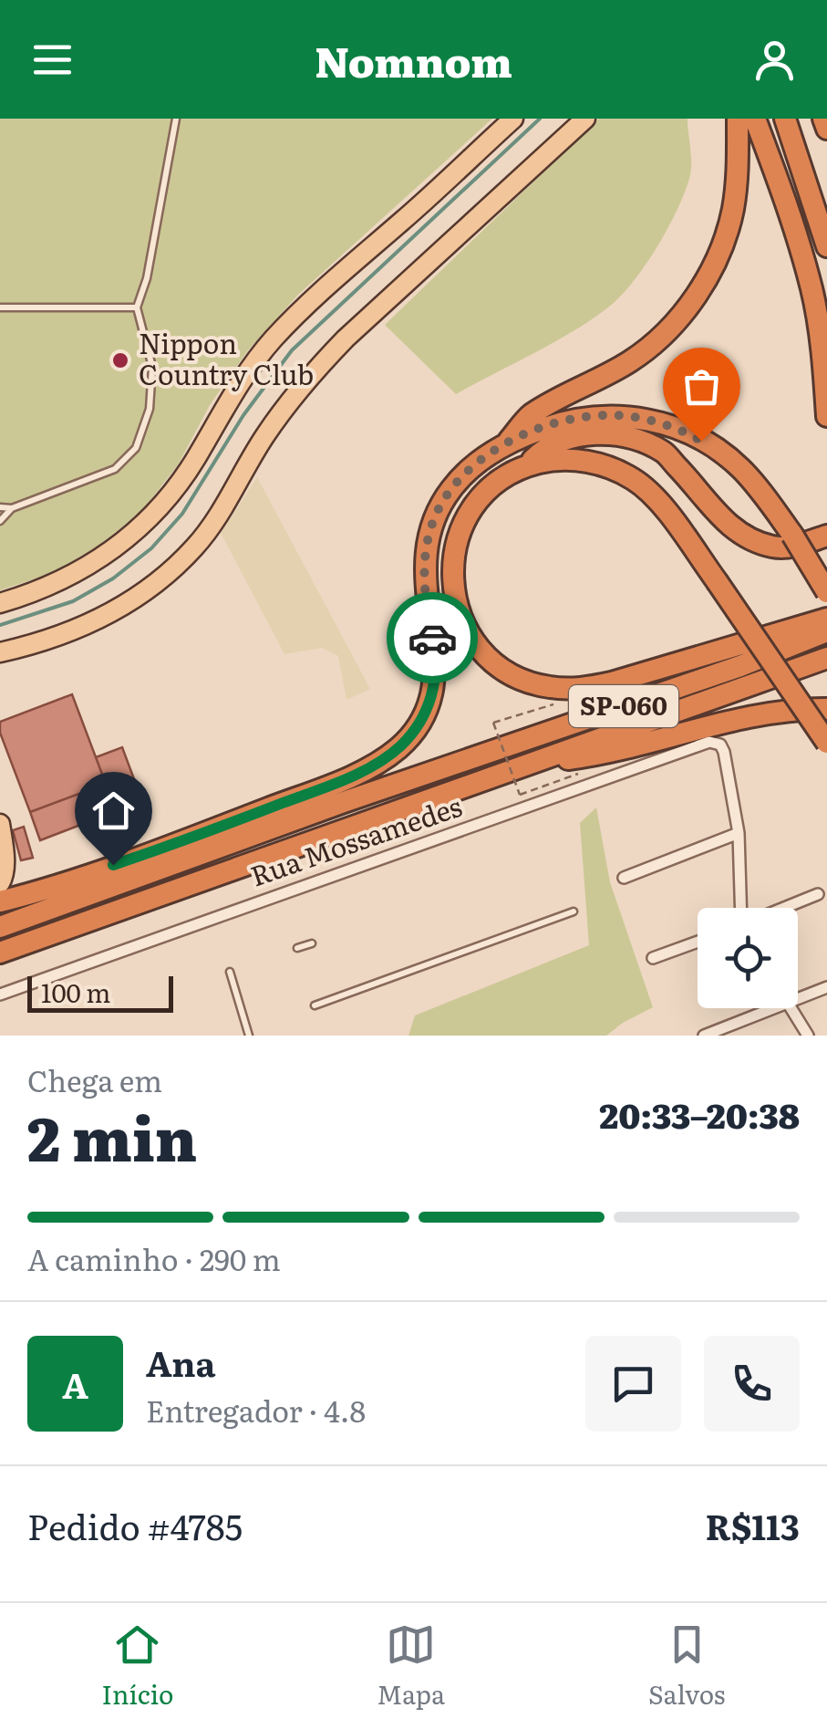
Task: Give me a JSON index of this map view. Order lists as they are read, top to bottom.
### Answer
{
  "streets": {
    "highway": ["SP-060"],
    "street": ["Rua Mossamedes"]
  },
  "places": ["Nippon Country Club"],
  "scale_bar": "100 m",
  "page": {
    "header": "Nomnom",
    "scale": "100 m",
    "heading": ["2 min", "Chega em", "20:33–20:38"],
    "panel": [
      "Ana",
      "Entregador · 4.8",
      "Pedido #4785",
      "R$113"
    ],
    "bar": "A caminho · 290 m",
    "round": "A",
    "tabs": ["Início", "Mapa", "Salvos"]
  }
}
